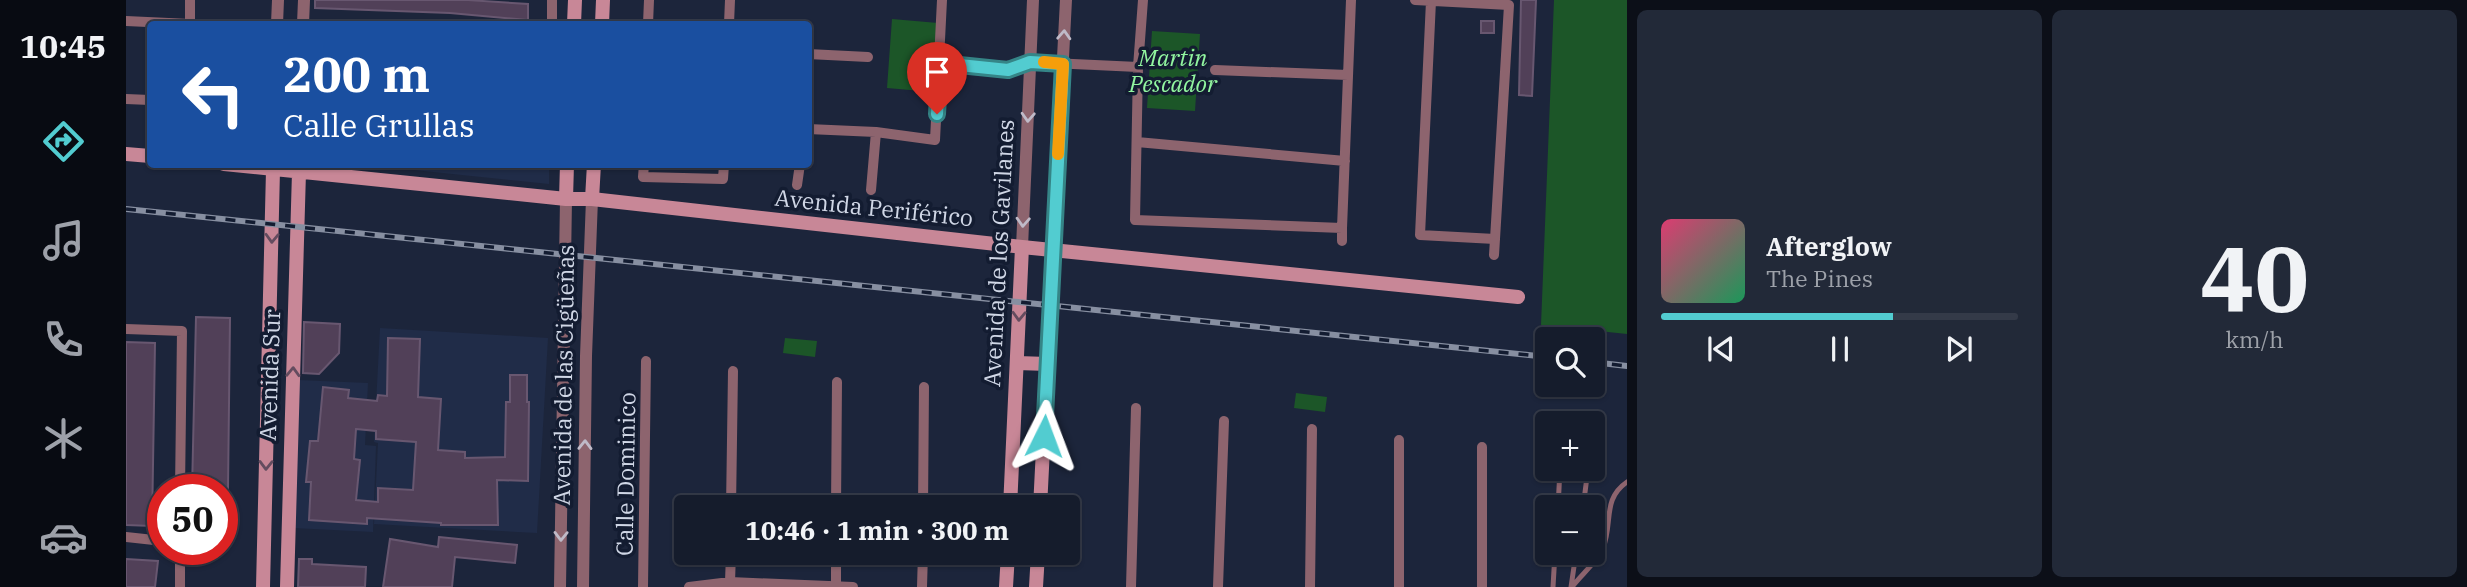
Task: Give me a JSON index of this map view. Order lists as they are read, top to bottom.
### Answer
{
  "streets": {
    "main road": [
      "Avenida Periférico",
      "Avenida de los Gavilanes",
      "Avenida Sur",
      "Avenida de las Cigüeñas"
    ],
    "street": ["Calle Dominico"]
  },
  "crossings": [
    ["Avenida Periférico", "Avenida de los Gavilanes"],
    ["Avenida Periférico", "Avenida Sur"],
    ["Avenida Periférico", "Avenida de las Cigüeñas"]
  ],
  "parks": ["Martin Pescador"],
  "page": {
    "tabs": "10:45",
    "tile": ["40", "km/h"],
    "turn": ["200 m", "Calle Grullas"],
    "song": ["Afterglow", "The Pines"],
    "map_buttons": ["+", "−"],
    "limit": "50",
    "trip": "10:46 · 1 min · 300 m"
  }
}
